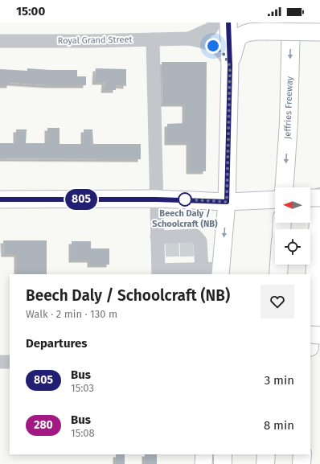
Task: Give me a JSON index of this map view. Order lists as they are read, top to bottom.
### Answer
{
  "streets": {
    "highway": ["Jeffries Freeway"],
    "street": ["Royal Grand Street"]
  },
  "one_way": ["Jeffries Freeway"],
  "places": ["Beech Daly / Schoolcraft (NB)"],
  "lines": ["bus line 805"],
  "north": "left",
  "page": {
    "status": "15:00",
    "on_map": "805",
    "heading": [
      ["Beech Daly / Schoolcraft (NB)", "Walk · 2 min · 130 m"],
      "Departures"
    ],
    "list": [
      {
        "mark": "805",
        "name": "Bus",
        "note": "15:03",
        "value": "3 min"
      },
      {
        "mark": "280",
        "name": "Bus",
        "note": "15:08",
        "value": "8 min"
      }
    ]
  }
}
